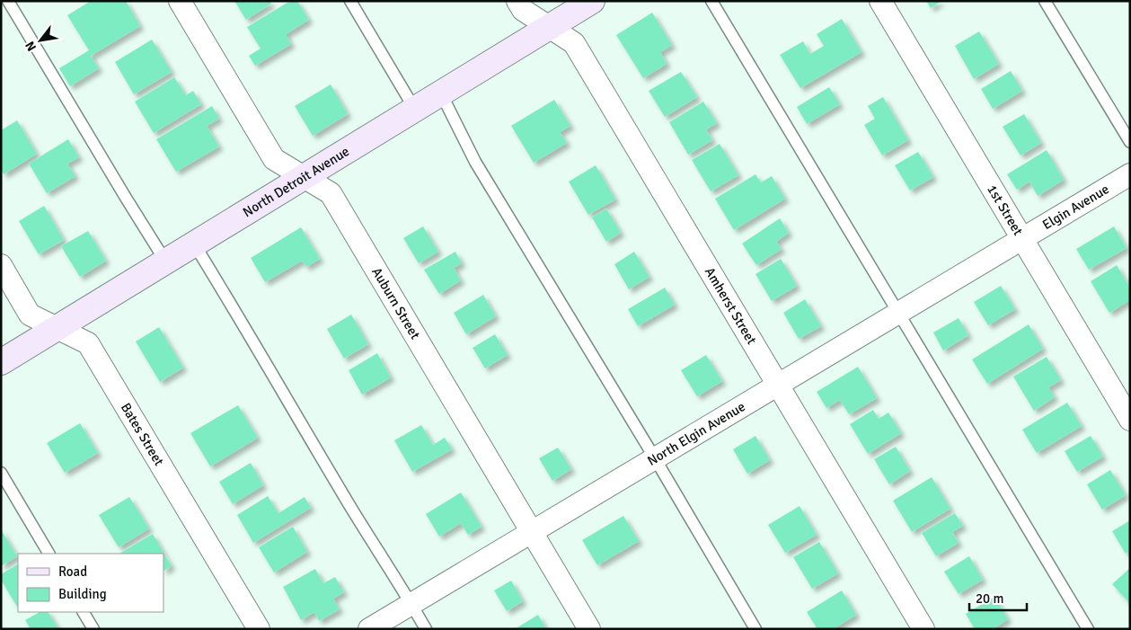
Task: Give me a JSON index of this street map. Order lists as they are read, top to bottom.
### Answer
{
  "streets": {
    "street": [
      "North Detroit Avenue",
      "Elgin Avenue",
      "1st Street",
      "Auburn Street",
      "Amherst Street",
      "Bates Street",
      "North Elgin Avenue"
    ]
  },
  "crossings": [
    ["North Detroit Avenue", "Auburn Street"],
    ["North Detroit Avenue", "Amherst Street"],
    ["North Detroit Avenue", "Bates Street"],
    ["Elgin Avenue", "1st Street"],
    ["Elgin Avenue", "North Elgin Avenue"],
    ["1st Street", "North Elgin Avenue"],
    ["Auburn Street", "North Elgin Avenue"],
    ["Amherst Street", "North Elgin Avenue"]
  ],
  "legend": ["Road", "Building"],
  "scale_bar": "20 m",
  "north": "bottom left"
}
